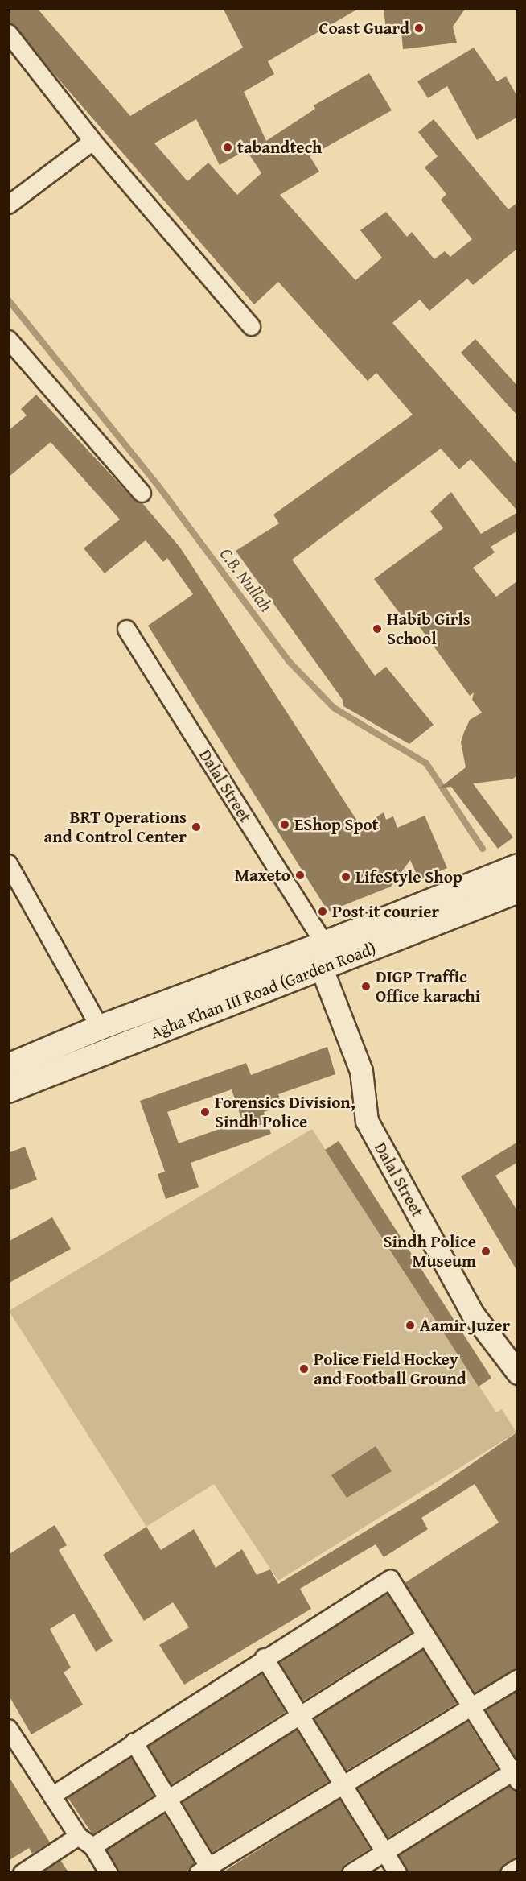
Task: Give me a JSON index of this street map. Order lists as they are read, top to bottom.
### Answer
{
  "streets": {
    "main road": ["Agha Khan III Road (Garden Road)"],
    "street": ["Dalal Street"]
  },
  "crossings": [
    ["Dalal Street", "Agha Khan III Road (Garden Road)"]
  ],
  "water": ["C.B. Nullah"],
  "places": [
    "Coast Guard",
    "tabandtech",
    "Habib Girls School",
    "EShop Spot",
    "BRT Operations and Control Center",
    "Maxeto",
    "LifeStyle Shop",
    "Post it courier",
    "DIGP Traffic Office karachi",
    "Forensics Division, Sindh Police",
    "Sindh Police Museum",
    "Aamir Juzer",
    "Police Field Hockey and Football Ground"
  ]
}
